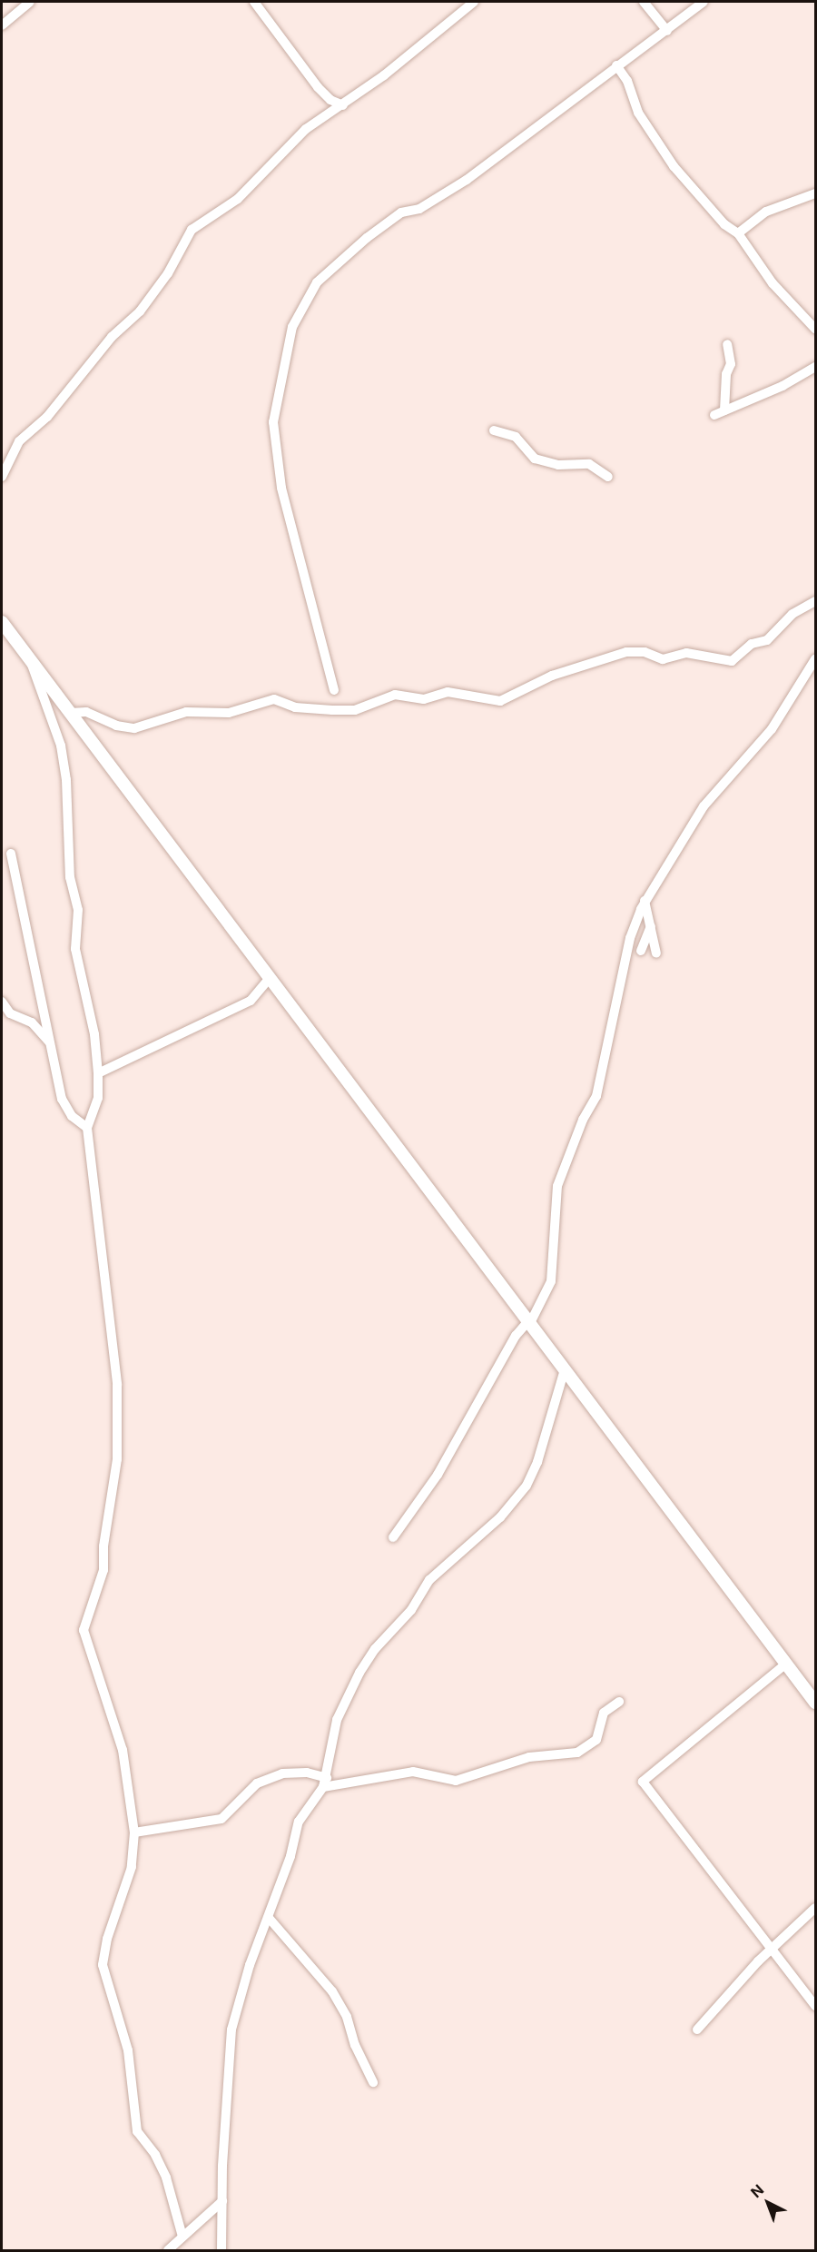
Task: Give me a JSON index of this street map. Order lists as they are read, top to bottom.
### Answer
{
  "north": "top left"
}
